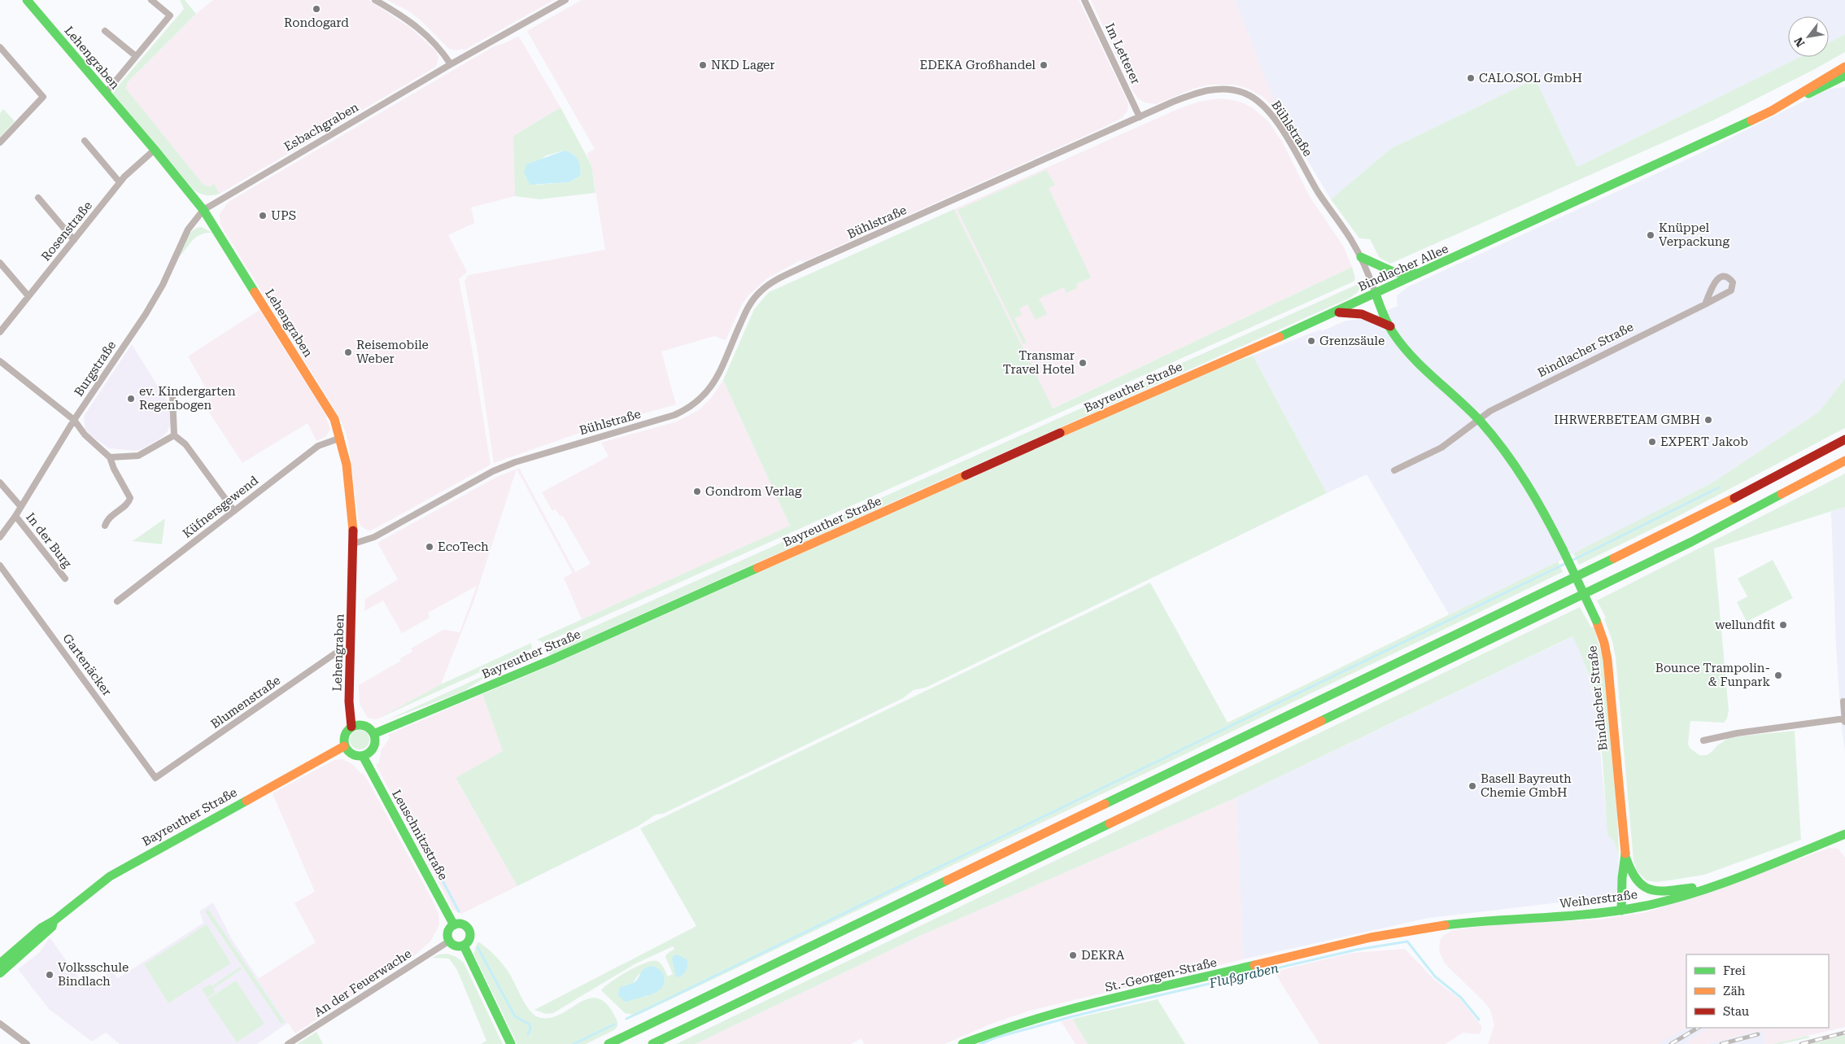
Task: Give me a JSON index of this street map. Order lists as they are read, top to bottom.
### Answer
{
  "streets": {
    "main road": [
      "Lehengraben",
      "Bindlacher Allee",
      "Bindlacher Straße",
      "Bayreuther Straße",
      "Leuschnitzstraße",
      "Weiherstraße",
      "St.-Georgen-Straße"
    ],
    "street": [
      "Im Letterer",
      "Esbachgraben",
      "Bühlstraße",
      "Rosenstraße",
      "Burgstraße",
      "Küfnersgewend",
      "In der Burg",
      "Gartenäcker",
      "Blumenstraße",
      "An der Feuerwache"
    ]
  },
  "crossings": [
    ["Im Letterer", "Bühlstraße"],
    ["Lehengraben", "Esbachgraben"],
    ["Lehengraben", "Bühlstraße"],
    ["Lehengraben", "Rosenstraße"],
    ["Lehengraben", "Burgstraße"],
    ["Lehengraben", "Bayreuther Straße"],
    ["Lehengraben", "Küfnersgewend"],
    ["Lehengraben", "Blumenstraße"],
    ["Lehengraben", "Leuschnitzstraße"],
    ["Esbachgraben", "Burgstraße"],
    ["Bühlstraße", "Bindlacher Allee"],
    ["Bühlstraße", "Bindlacher Straße"],
    ["Bindlacher Allee", "Bindlacher Straße"],
    ["Bindlacher Allee", "Bayreuther Straße"],
    ["Bindlacher Straße", "Weiherstraße"],
    ["Burgstraße", "In der Burg"],
    ["Bayreuther Straße", "Leuschnitzstraße"],
    ["Gartenäcker", "Blumenstraße"],
    ["Leuschnitzstraße", "An der Feuerwache"],
    ["Weiherstraße", "St.-Georgen-Straße"]
  ],
  "water": ["Flußgraben"],
  "places": [
    "Rondogard",
    "NKD Lager",
    "EDEKA Großhandel",
    "CALO.SOL GmbH",
    "UPS",
    "Knüppel Verpackung",
    "Grenzsäule",
    "Reisemobile Weber",
    "Transmar Travel Hotel",
    "ev. Kindergarten Regenbogen",
    "IHRWERBETEAM GMBH",
    "EXPERT Jakob",
    "Gondrom Verlag",
    "EcoTech",
    "wellundfit",
    "Bounce Trampolin- & Funpark",
    "Basell Bayreuth Chemie GmbH",
    "DEKRA",
    "Volksschule Bindlach"
  ],
  "legend": ["Frei", "Zäh", "Stau"],
  "north": "bottom left"
}
